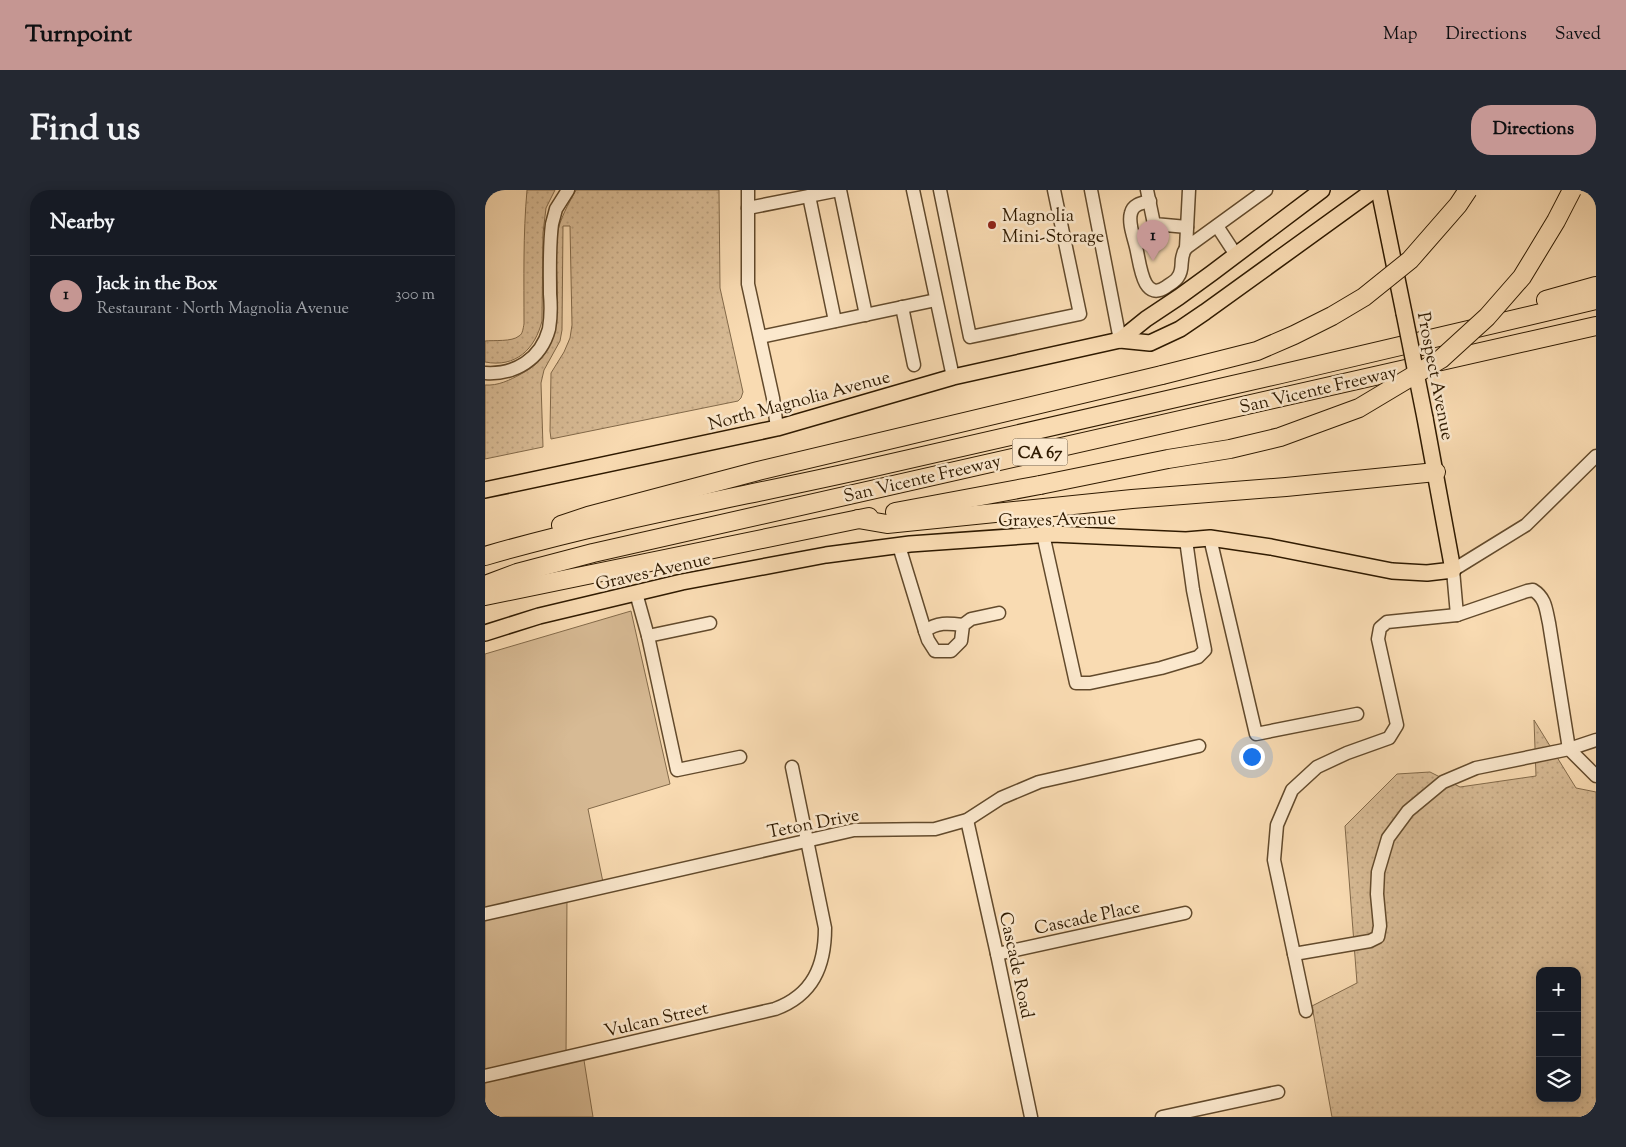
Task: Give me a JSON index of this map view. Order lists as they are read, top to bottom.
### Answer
{
  "streets": {
    "highway": ["San Vicente Freeway", "CA 67"],
    "main road": ["Prospect Avenue", "North Magnolia Avenue", "Graves Avenue"],
    "street": [
      "Teton Drive",
      "Cascade Place",
      "Cascade Road",
      "Vulcan Street"
    ]
  },
  "crossings": [
    ["Prospect Avenue", "Graves Avenue"],
    ["Teton Drive", "Cascade Road"],
    ["Teton Drive", "Vulcan Street"],
    ["Cascade Place", "Cascade Road"]
  ],
  "places": ["Magnolia Mini-Storage"],
  "page": {
    "header": "Turnpoint",
    "nav": ["Map", "Directions", "Saved"],
    "title": "Find us",
    "buttons": "Directions",
    "heading": "Nearby",
    "pins": "1",
    "list": [
      {
        "mark": "1",
        "name": "Jack in the Box",
        "note": "Restaurant · North Magnolia Avenue",
        "value": "300 m"
      }
    ],
    "map_buttons": ["+", "−"]
  }
}
